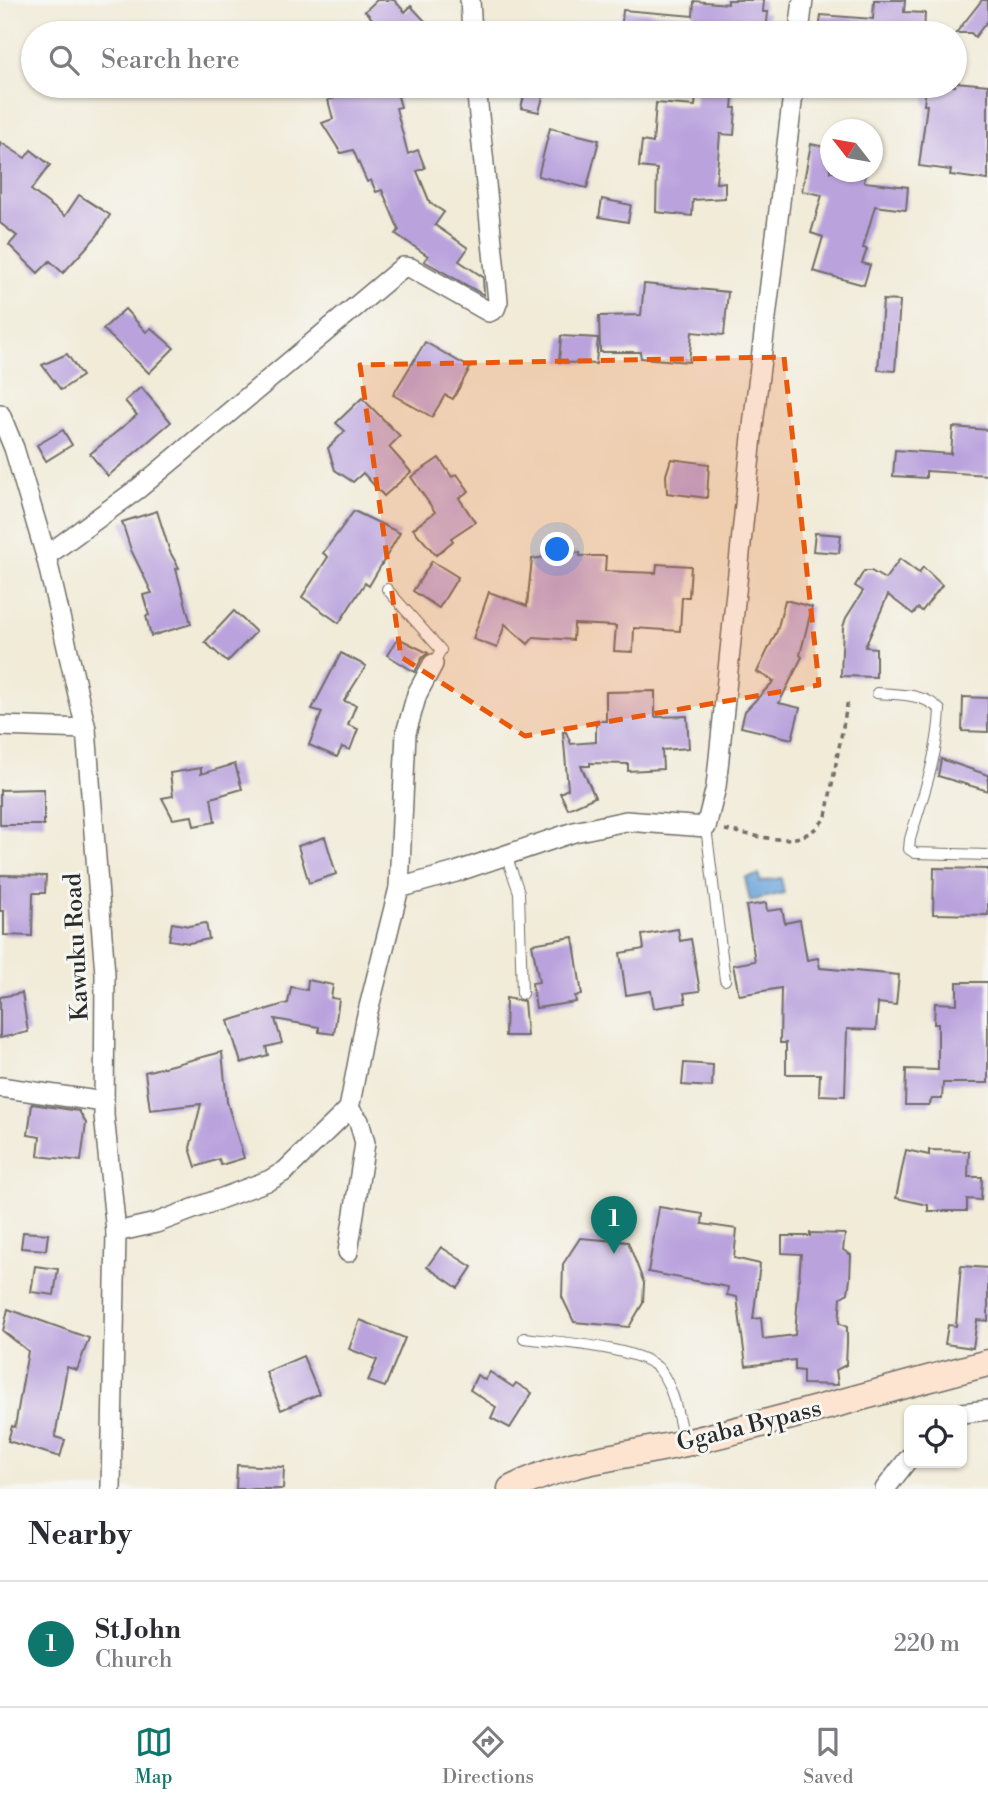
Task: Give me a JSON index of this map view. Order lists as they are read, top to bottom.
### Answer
{
  "streets": {
    "street": ["Kawuku Road", "Ggaba Bypass"]
  },
  "north": "top left",
  "page": {
    "search": "Search here",
    "pins": "1",
    "heading": "Nearby",
    "list": [
      {
        "mark": "1",
        "name": "St John",
        "note": "Church",
        "value": "220 m"
      }
    ],
    "nav": ["Map", "Directions", "Saved"]
  }
}
